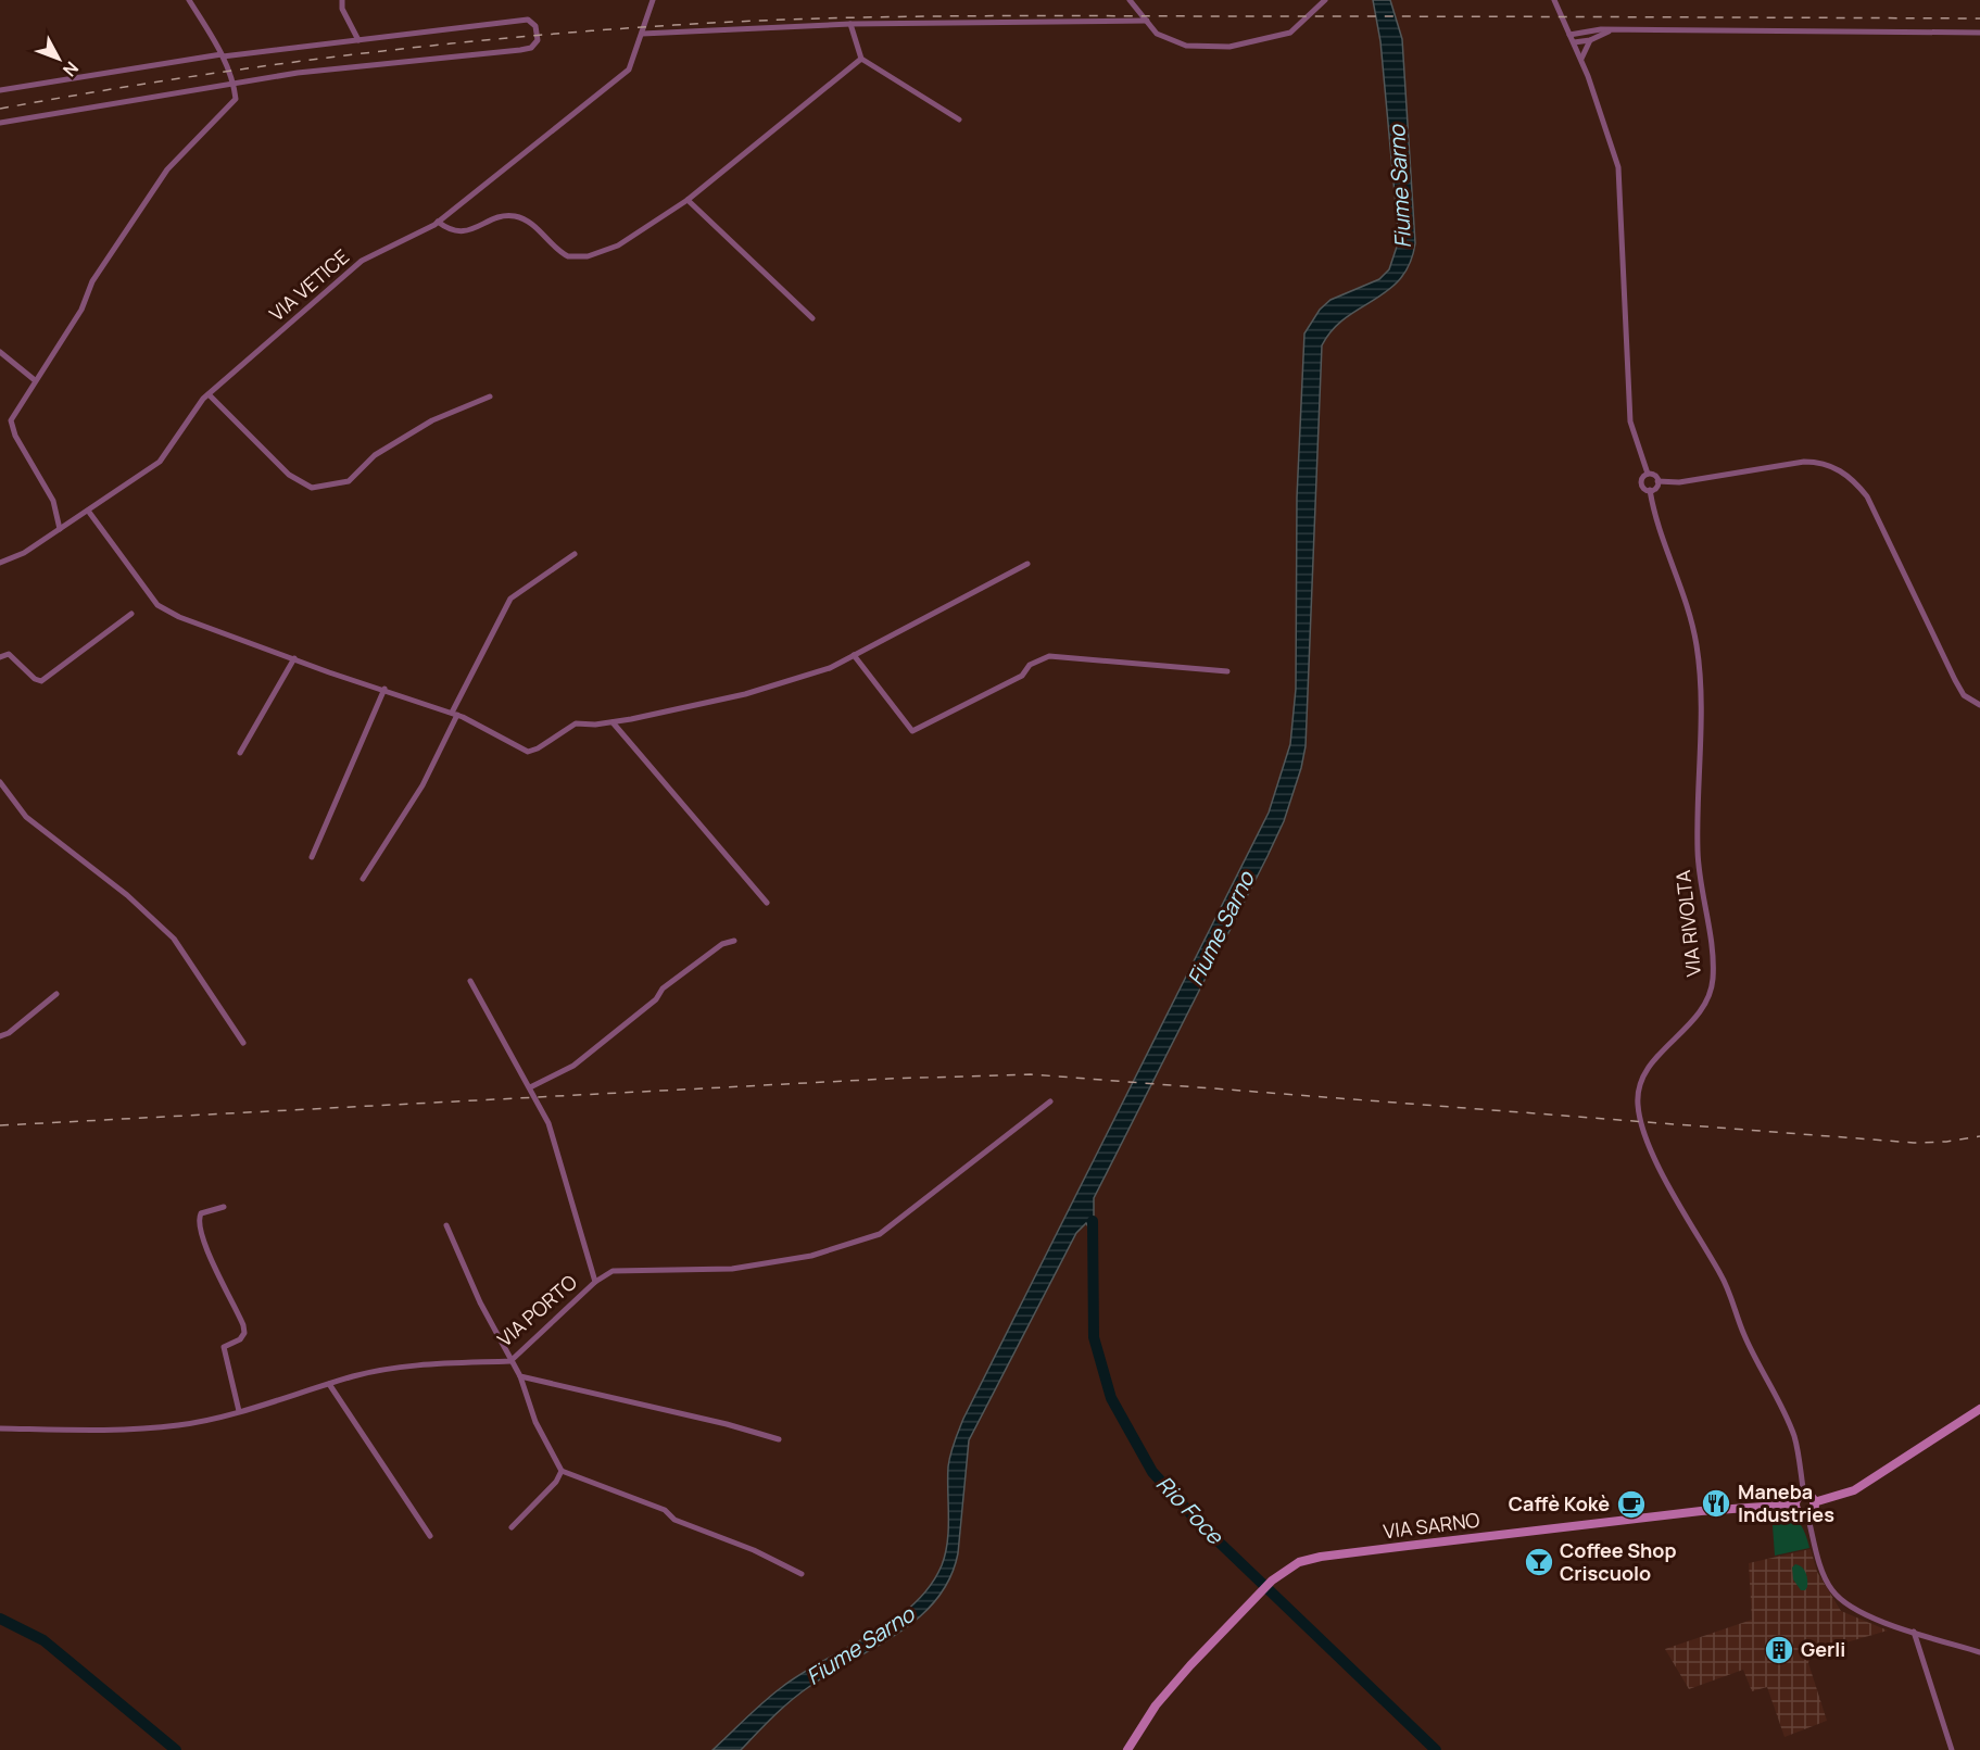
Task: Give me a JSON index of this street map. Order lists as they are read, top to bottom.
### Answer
{
  "streets": {
    "main road": ["VIA SARNO"],
    "street": ["VIA VETICE", "VIA RIVOLTA", "VIA PORTO"]
  },
  "crossings": [
    ["VIA RIVOLTA", "VIA SARNO"]
  ],
  "water": ["Fiume Sarno", "Rio Foce"],
  "places": {
    "restaurant": ["Maneba Industries"],
    "cafe": ["Caffè Kokè"],
    "bar": ["Coffee Shop Criscuolo"],
    "building": ["Gerli"]
  },
  "north": "bottom right"
}
